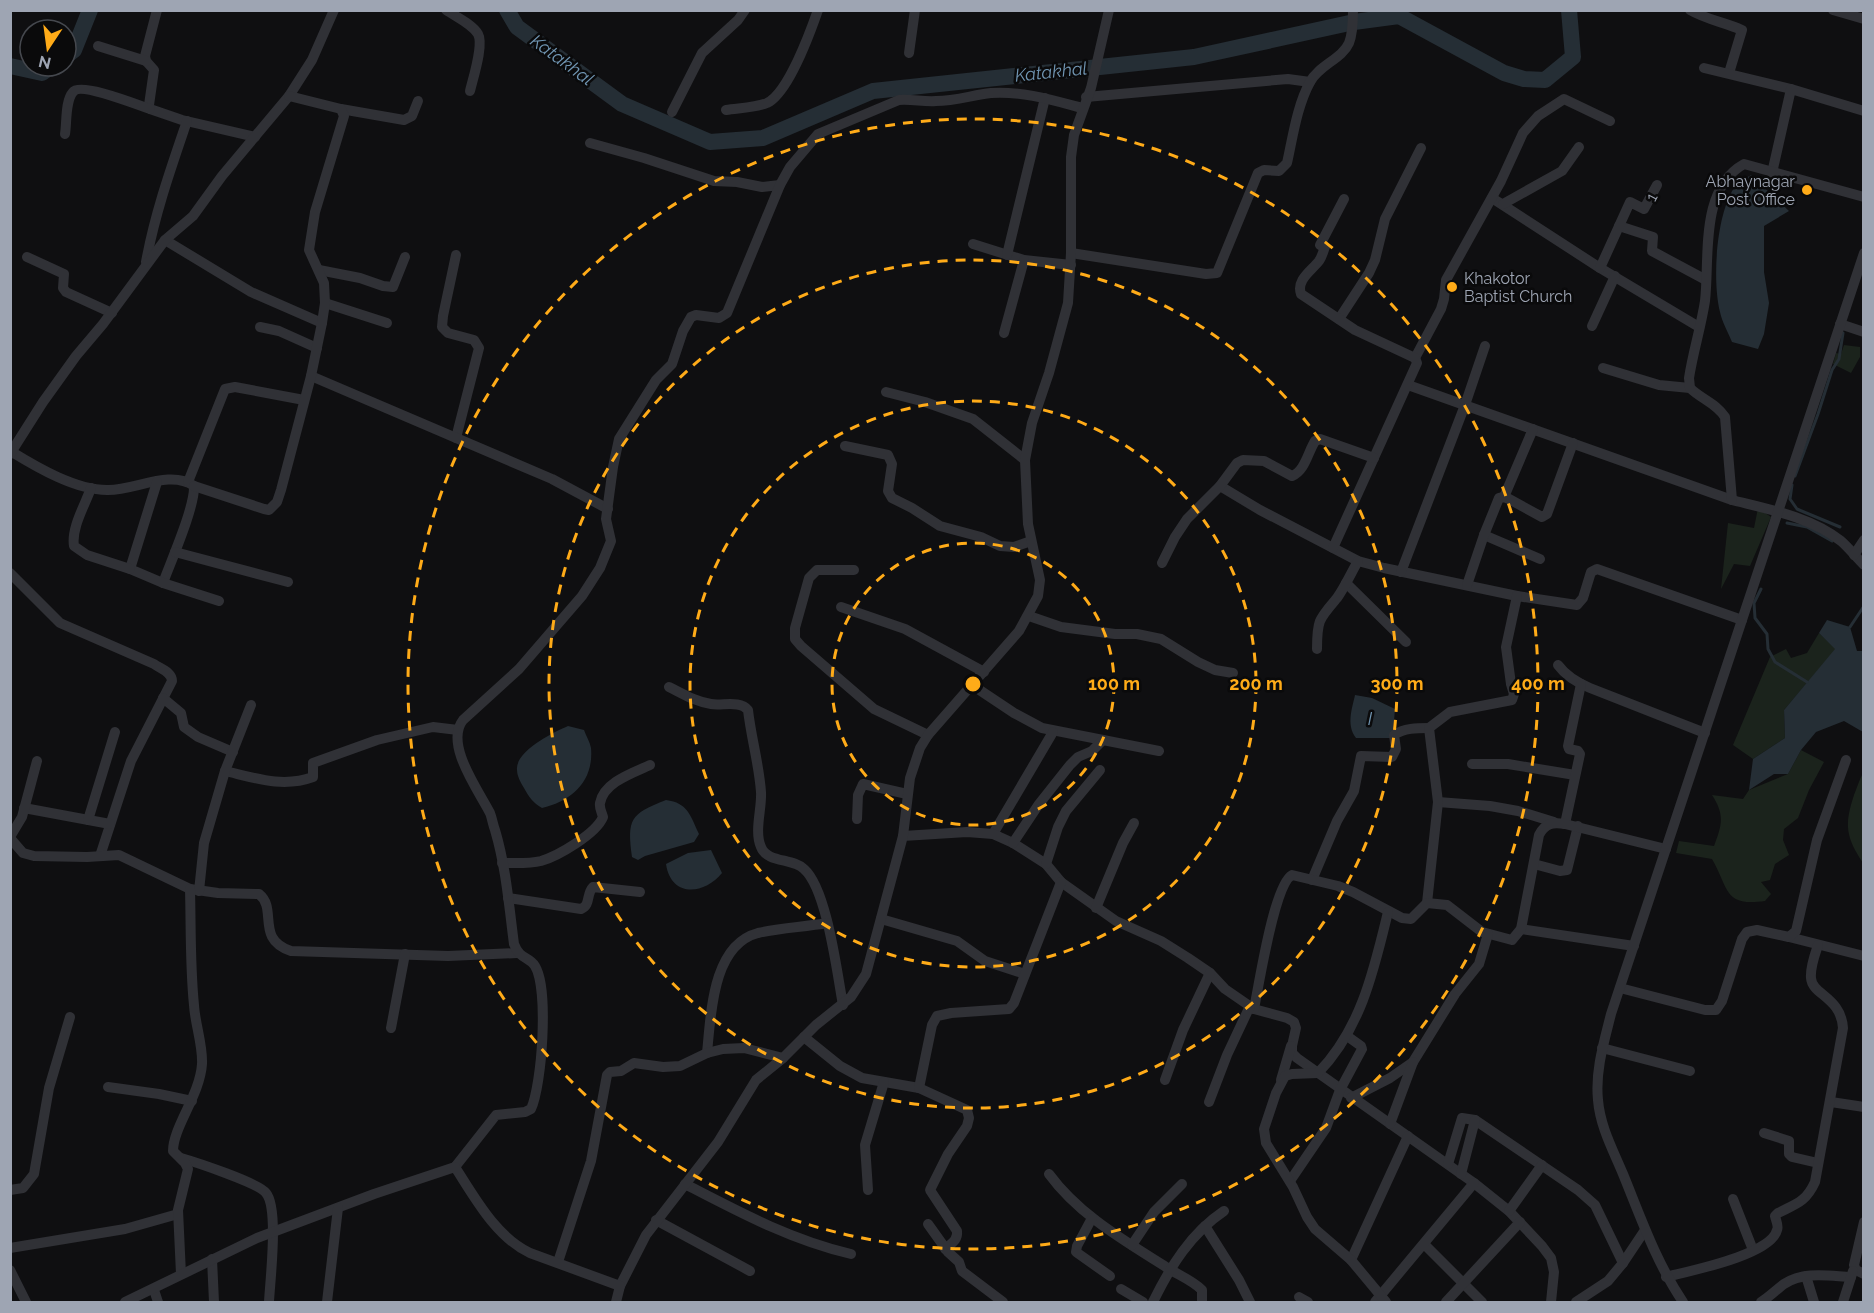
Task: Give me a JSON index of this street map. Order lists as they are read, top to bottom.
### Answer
{
  "streets": {
    "street": ["1"]
  },
  "water": ["Katakhal", "I"],
  "places": ["Abhaynagar Post Office", "Khakotor Baptist Church"],
  "north": "bottom",
  "rings": [
    "100 m",
    "200 m",
    "300 m",
    "400 m"
  ]
}
